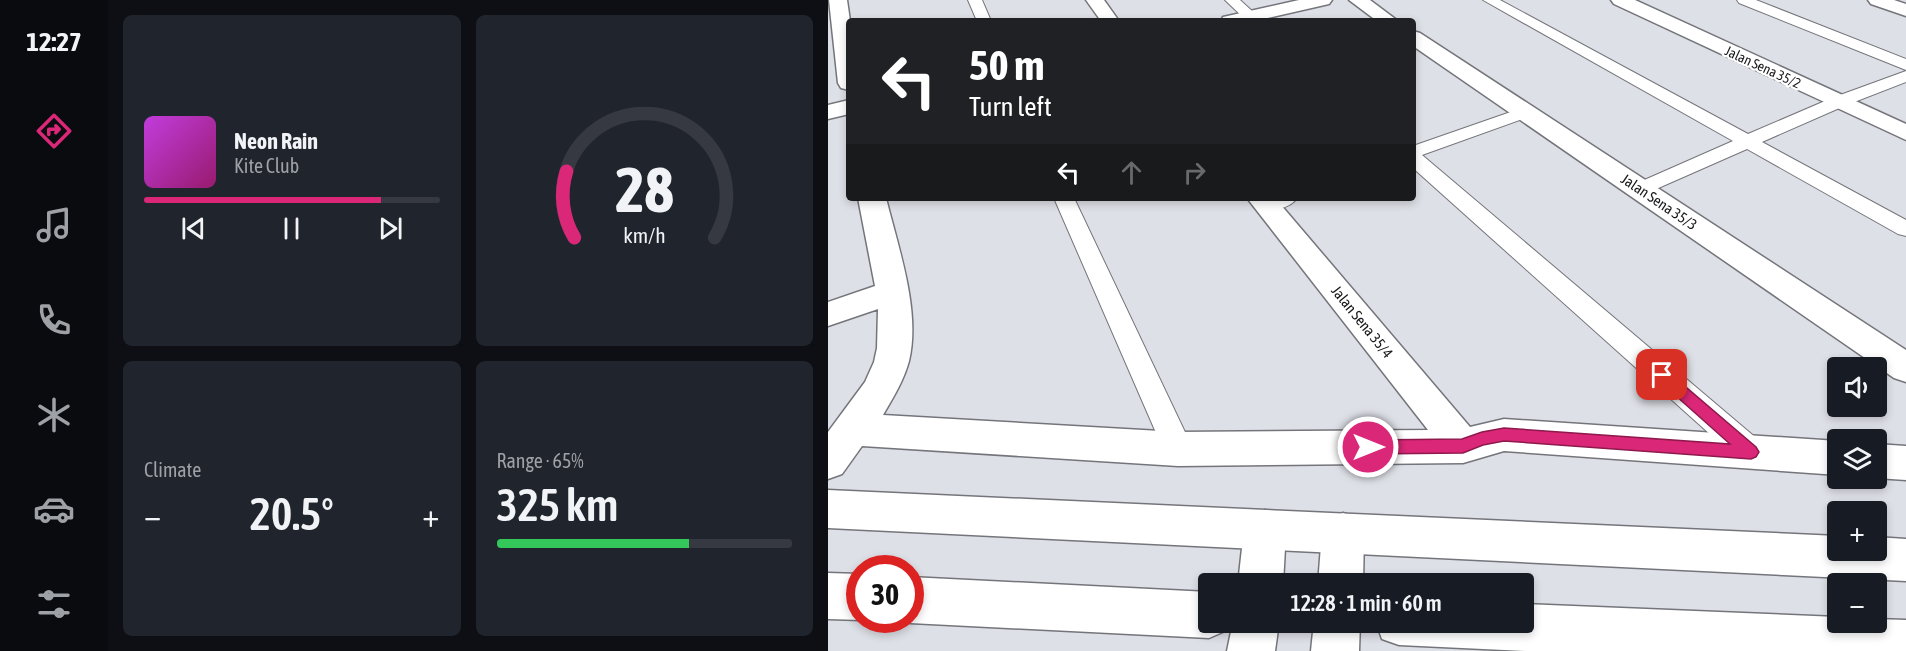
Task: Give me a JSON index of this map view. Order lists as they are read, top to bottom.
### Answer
{
  "streets": {
    "street": ["Jalan Sena 35/2", "Jalan Sena 35/3", "Jalan Sena 35/4"]
  },
  "page": {
    "tabs": "12:27",
    "turn": ["50 m", "Turn left"],
    "song": ["Neon Rain", "Kite Club"],
    "map_buttons": ["+", "−"],
    "tile": [
      "Climate",
      ["Range · 65%", "325 km"]
    ],
    "heat": ["−", "20.5°", "+"],
    "limit": "30",
    "trip": "12:28 · 1 min · 60 m",
    "gauge": ["28", "km/h"]
  }
}
